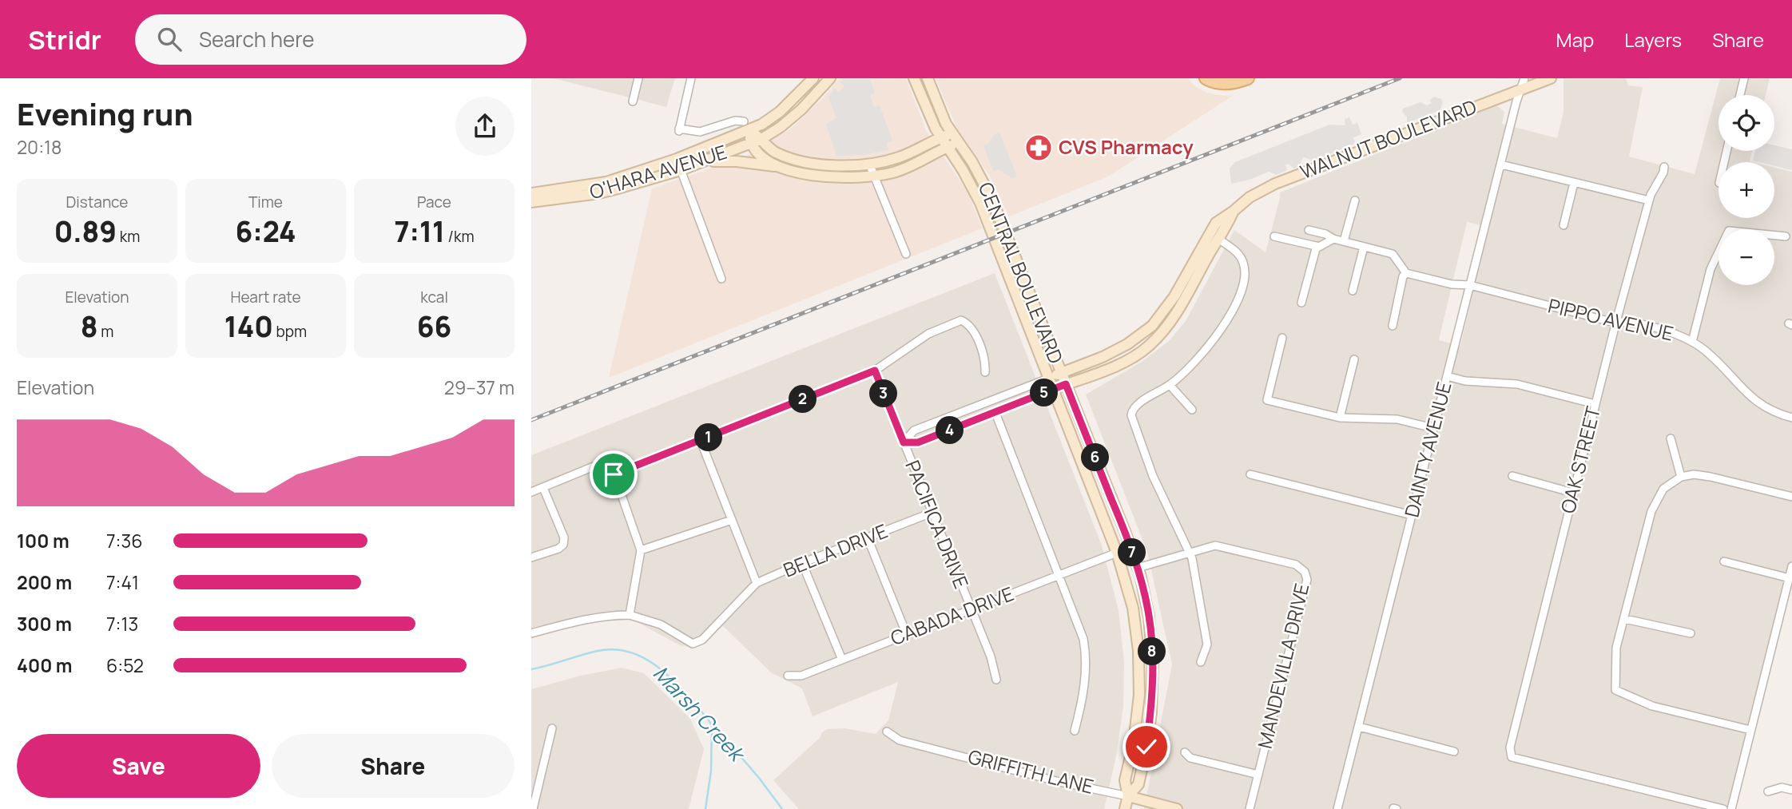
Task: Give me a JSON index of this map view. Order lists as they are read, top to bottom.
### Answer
{
  "streets": {
    "street": [
      "WALNUT BOULEVARD",
      "O'HARA AVENUE",
      "CENTRAL BOULEVARD",
      "PIPPO AVENUE",
      "DAINTY AVENUE",
      "OAK STREET",
      "PACIFICA DRIVE",
      "BELLA DRIVE",
      "CABADA DRIVE",
      "MANDEVILLA DRIVE",
      "GRIFFITH LANE"
    ]
  },
  "crossings": [
    ["WALNUT BOULEVARD", "CENTRAL BOULEVARD"],
    ["WALNUT BOULEVARD", "DAINTY AVENUE"],
    ["WALNUT BOULEVARD", "PACIFICA DRIVE"],
    ["O'HARA AVENUE", "CENTRAL BOULEVARD"],
    ["CENTRAL BOULEVARD", "CABADA DRIVE"],
    ["CENTRAL BOULEVARD", "MANDEVILLA DRIVE"],
    ["CENTRAL BOULEVARD", "GRIFFITH LANE"],
    ["PIPPO AVENUE", "DAINTY AVENUE"],
    ["PIPPO AVENUE", "OAK STREET"],
    ["PACIFICA DRIVE", "BELLA DRIVE"],
    ["PACIFICA DRIVE", "CABADA DRIVE"]
  ],
  "water": ["Marsh Creek"],
  "places": {
    "pharmacy": ["CVS Pharmacy"]
  },
  "page": {
    "header": "Stridr",
    "search": "Search here",
    "nav": ["Map", "Layers", "Share"],
    "heading": ["Evening run", "20:18"],
    "map_buttons": ["+", "−"],
    "stats": [
      ["Distance", "0.89 km"],
      ["Time", "6:24"],
      ["Pace", "7:11 /km"],
      ["Elevation", "8 m"],
      ["Heart rate", "140 bpm"],
      ["kcal", "66"]
    ],
    "chart": ["Elevation", "29–37 m"],
    "pins": [
      "5",
      "3",
      "2",
      "4",
      "1",
      "6",
      "7",
      "8"
    ],
    "list": [
      {
        "name": "100 m",
        "note": "7:36"
      },
      {
        "name": "200 m",
        "note": "7:41"
      },
      {
        "name": "300 m",
        "note": "7:13"
      },
      {
        "name": "400 m",
        "note": "6:52"
      }
    ],
    "buttons": ["Save", "Share"]
  }
}
